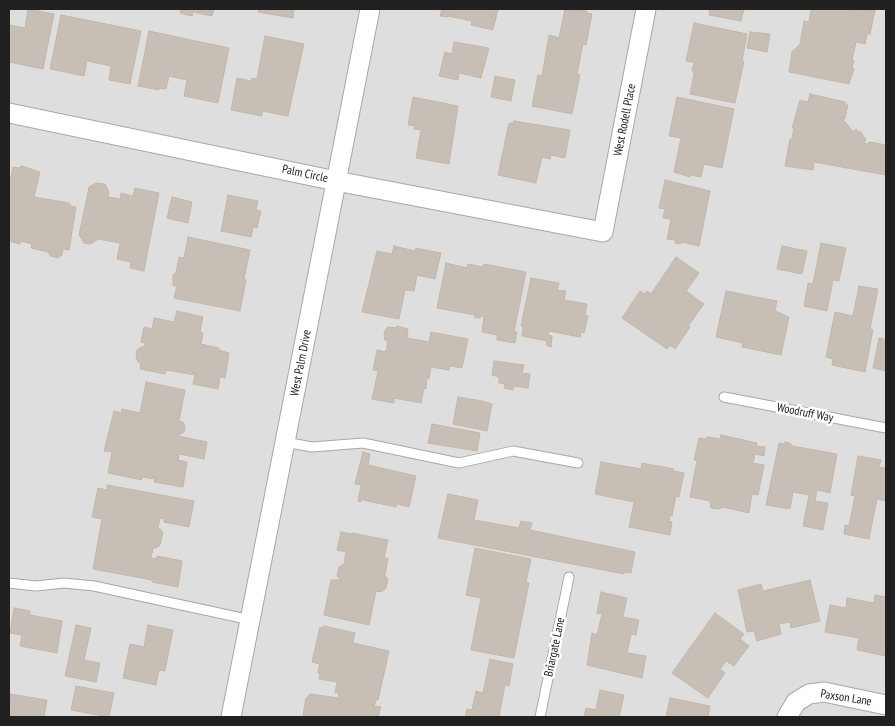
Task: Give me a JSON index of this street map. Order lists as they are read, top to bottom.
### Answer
{
  "streets": {
    "street": [
      "West Rodell Place",
      "Palm Circle",
      "West Palm Drive",
      "Paxson Lane"
    ],
    "lane": ["Woodruff Way", "Briargate Lane"]
  },
  "crossings": [
    ["West Rodell Place", "Palm Circle"],
    ["Palm Circle", "West Palm Drive"]
  ]
}
